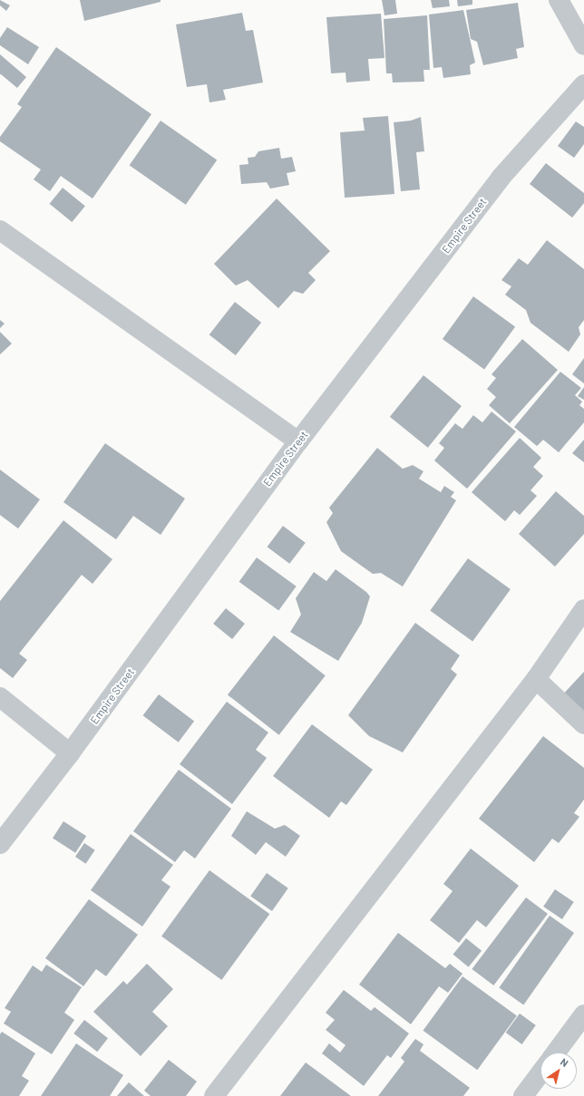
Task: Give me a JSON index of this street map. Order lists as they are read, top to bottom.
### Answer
{
  "streets": {
    "street": ["Empire Street"]
  },
  "north": "top right"
}
